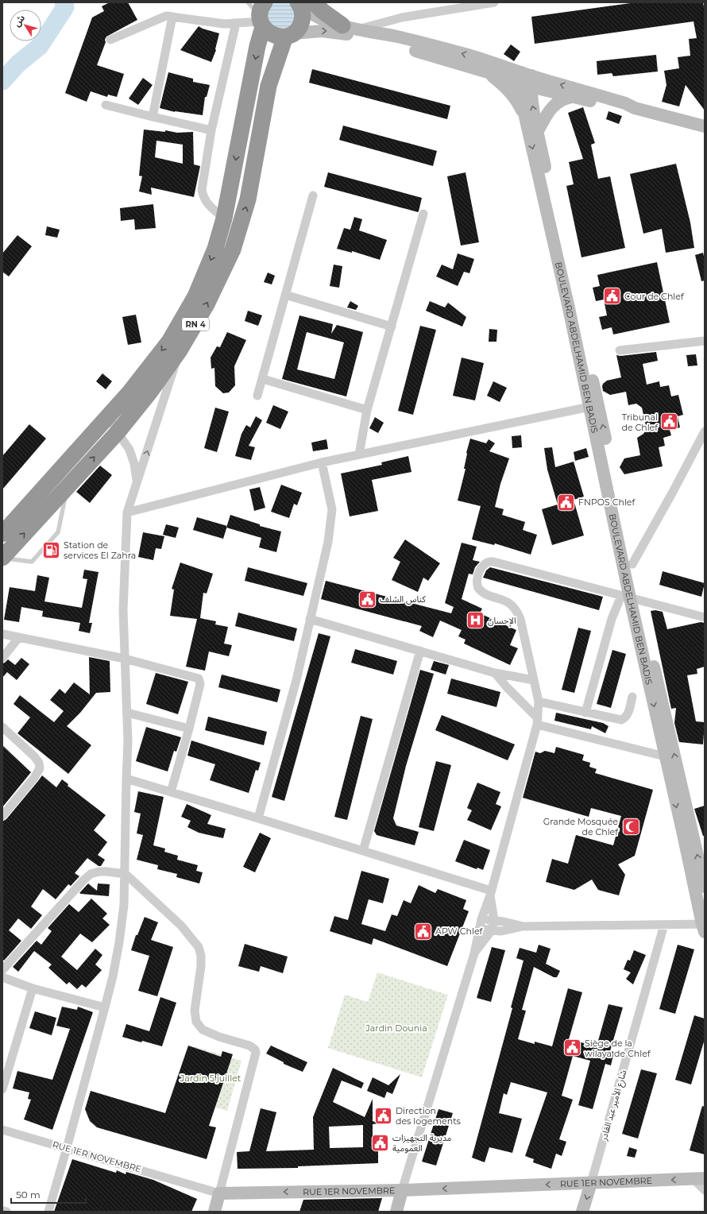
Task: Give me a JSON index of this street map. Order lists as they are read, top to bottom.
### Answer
{
  "streets": {
    "highway": ["RN 4"],
    "main road": ["BOULEVARD ABDELHAMID BEN BADIS", "شارع الأمير عبد القادر", "RUE 1ER NOVEMBRE"]
  },
  "crossings": [
    ["شارع الأمير عبد القادر", "RUE 1ER NOVEMBRE"]
  ],
  "one_way": ["RUE 1ER NOVEMBRE"],
  "parks": ["Jardin Dounia", "Jardin 5 juillet"],
  "places": {
    "public building": [
      "Cour de Chlef",
      "Tribunal de Chlef",
      "FNPOS Chlef",
      "كناس الشلف",
      "APW Chlef",
      "Siège de la wilaya de Chlef",
      "Direction des logements",
      "مديرية التجهيزات العمومية"
    ],
    "fuel station": ["Station de services El Zahra"],
    "hospital": ["الإحسان"],
    "mosque": ["Grande Mosquée de Chlef"]
  },
  "scale_bar": "50 m",
  "north": "top left"
}
